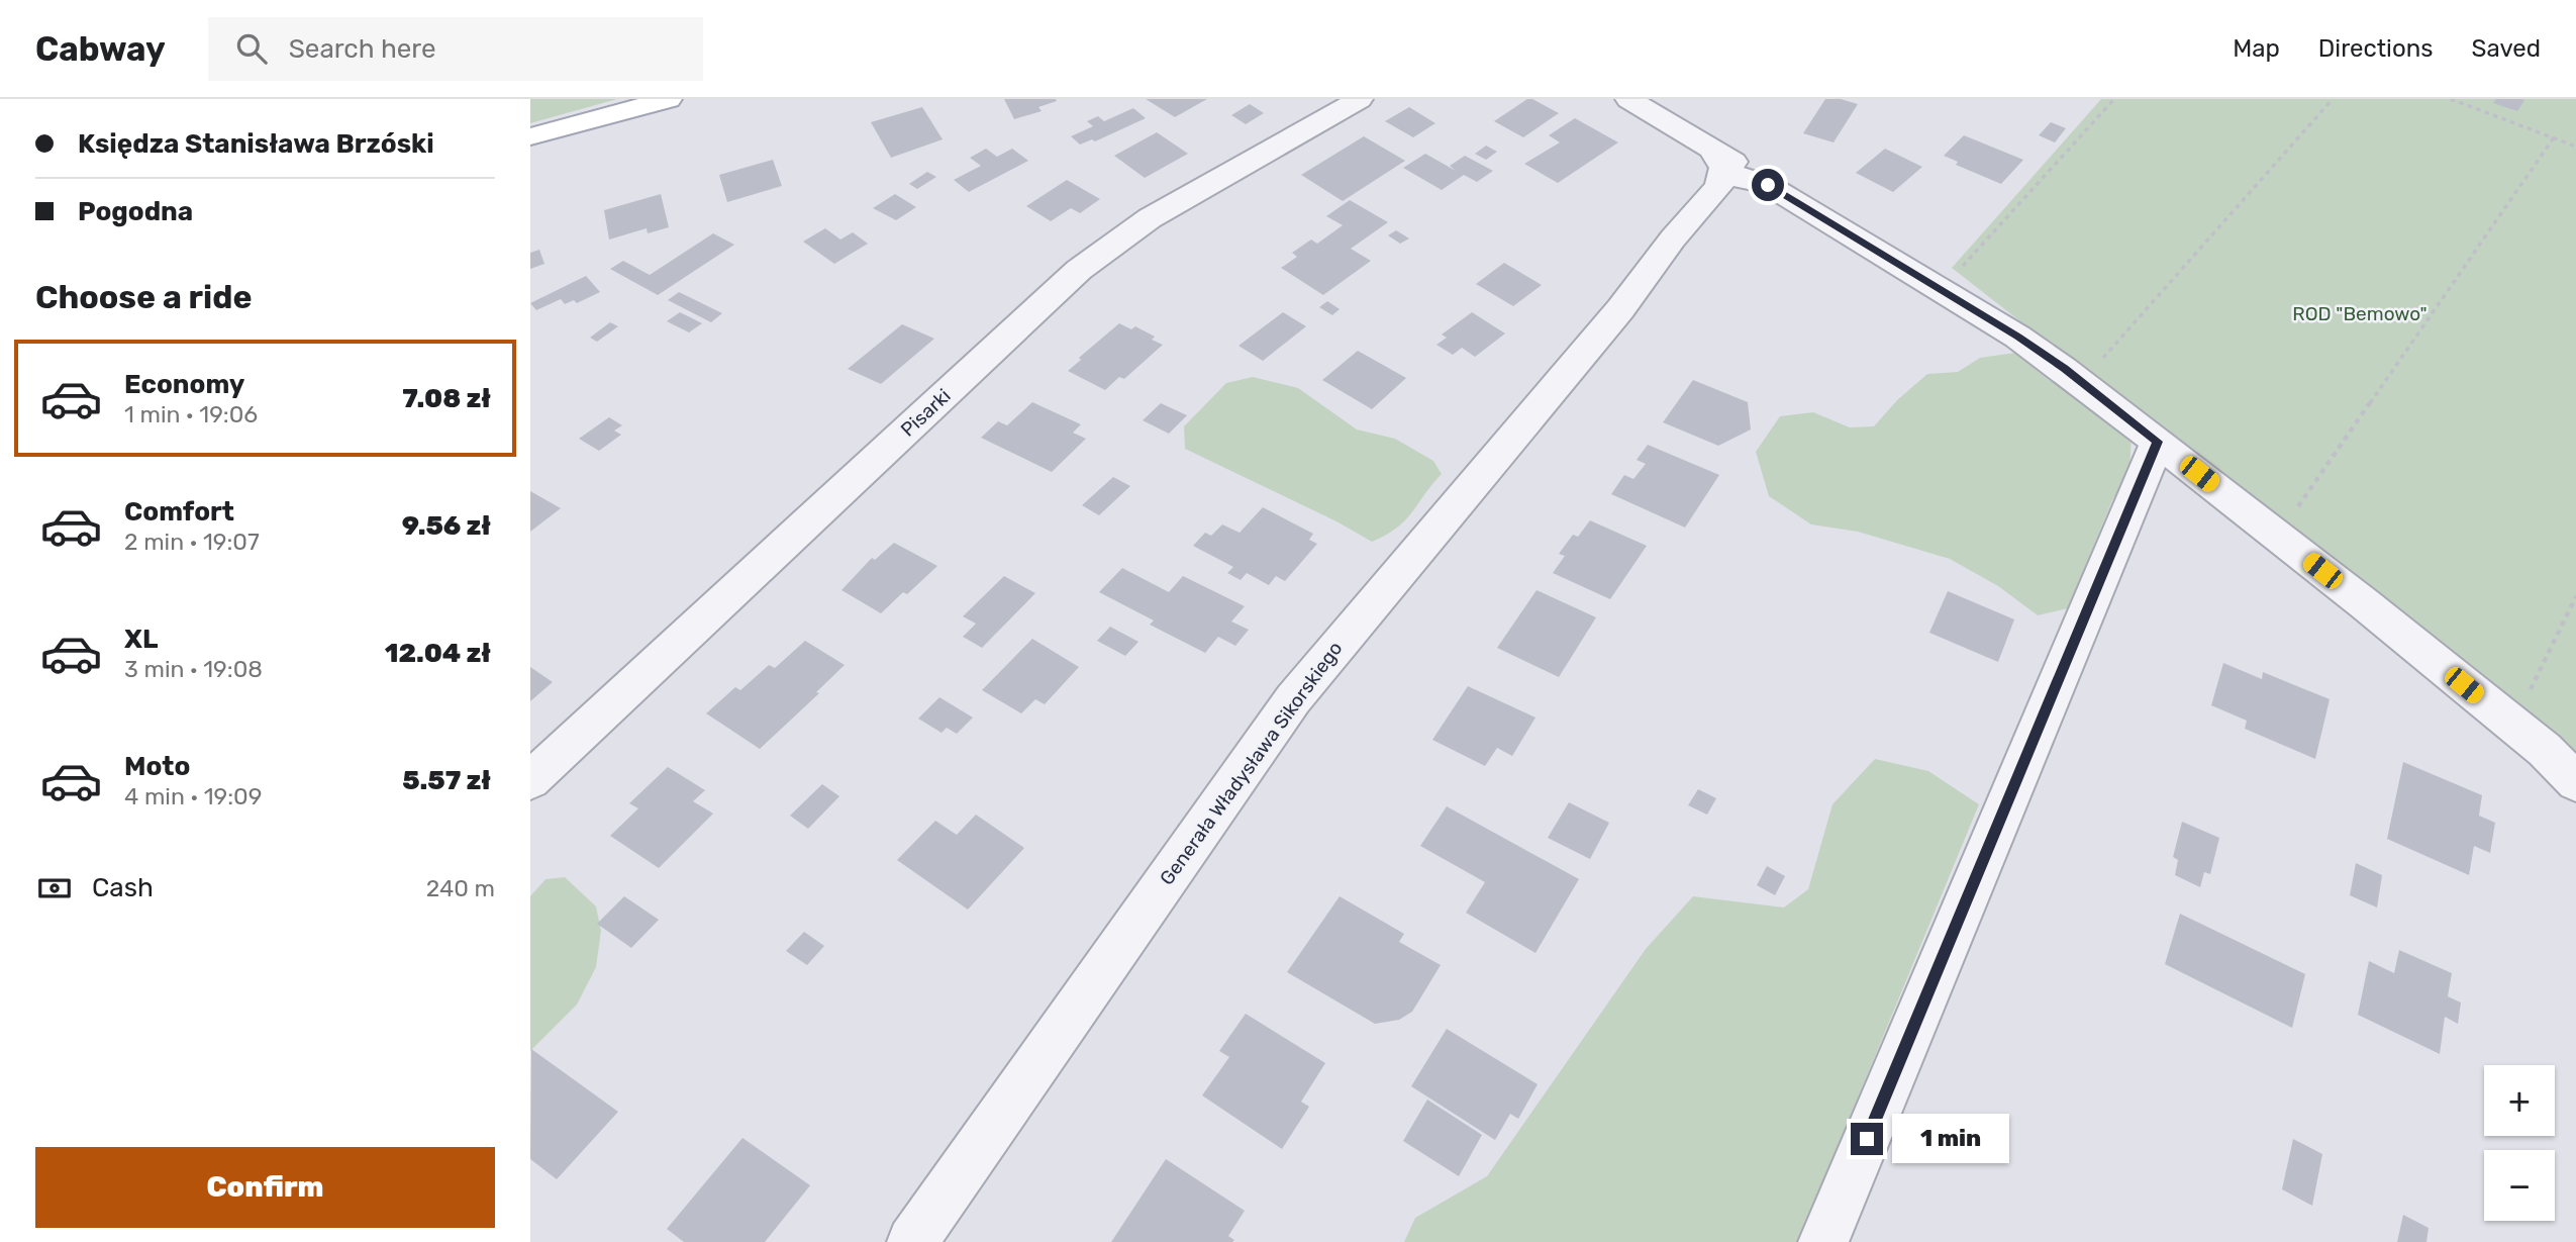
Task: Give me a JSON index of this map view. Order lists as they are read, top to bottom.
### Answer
{
  "streets": {
    "street": ["Pisarki", "Generała Władysława Sikorskiego"]
  },
  "parks": ["ROD \"Bemowo\""],
  "page": {
    "header": "Cabway",
    "search": "Search here",
    "nav": ["Map", "Directions", "Saved"],
    "banner": ["Księdza Stanisława Brzóski", "Pogodna"],
    "heading": "Choose a ride",
    "list": [
      {
        "name": "Economy",
        "note": "1 min · 19:06",
        "value": "7.08 zł"
      },
      {
        "name": "Comfort",
        "note": "2 min · 19:07",
        "value": "9.56 zł"
      },
      {
        "name": "XL",
        "note": "3 min · 19:08",
        "value": "12.04 zł"
      },
      {
        "name": "Moto",
        "note": "4 min · 19:09",
        "value": "5.57 zł"
      }
    ],
    "pay": ["Cash", "240 m"],
    "map_buttons": ["+", "−"],
    "bubble": "1 min",
    "buttons": "Confirm"
  }
}
